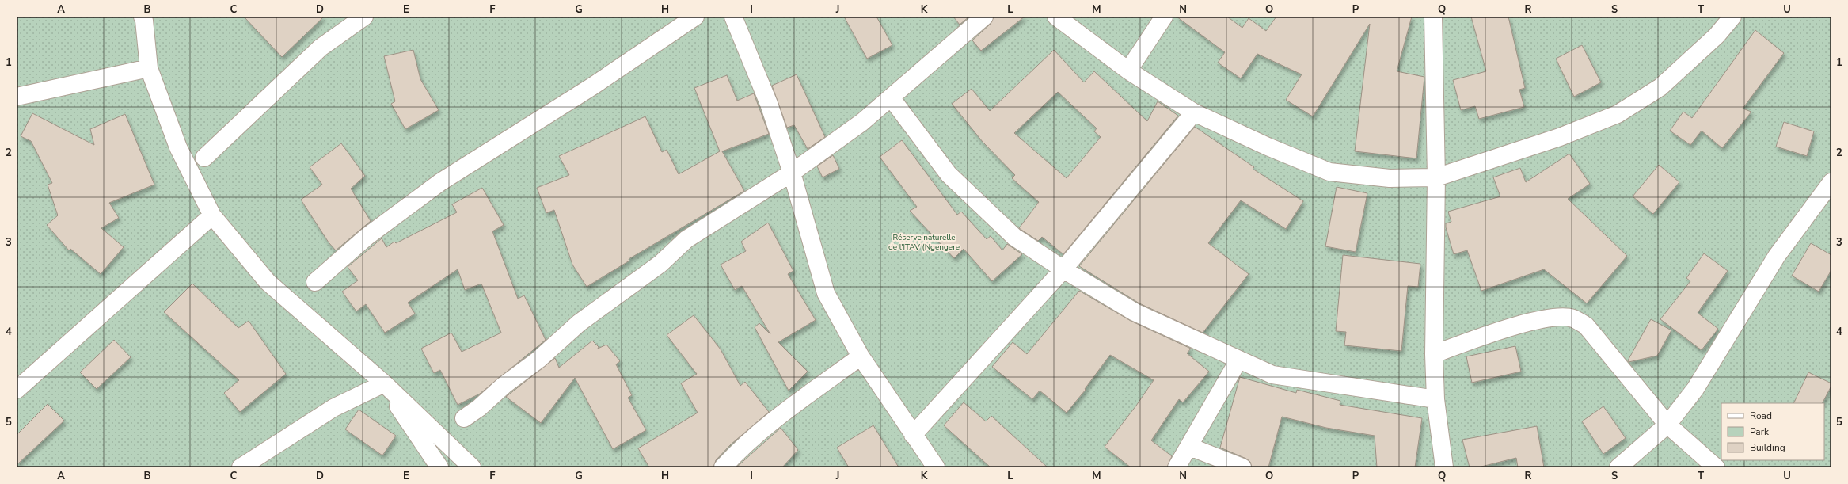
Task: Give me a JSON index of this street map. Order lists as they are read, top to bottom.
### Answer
{
  "parks": ["Réserve naturelle de l'ITAV (Ngengere"],
  "legend": ["Road", "Park", "Building"],
  "grid": {
    "columns": [
      "A",
      "B",
      "C",
      "D",
      "E",
      "F",
      "G",
      "H",
      "I",
      "J",
      "K",
      "L",
      "M",
      "N",
      "O",
      "P",
      "Q",
      "R",
      "S",
      "T",
      "U"
    ],
    "rows": [
      "1",
      "2",
      "3",
      "4",
      "5"
    ]
  }
}
